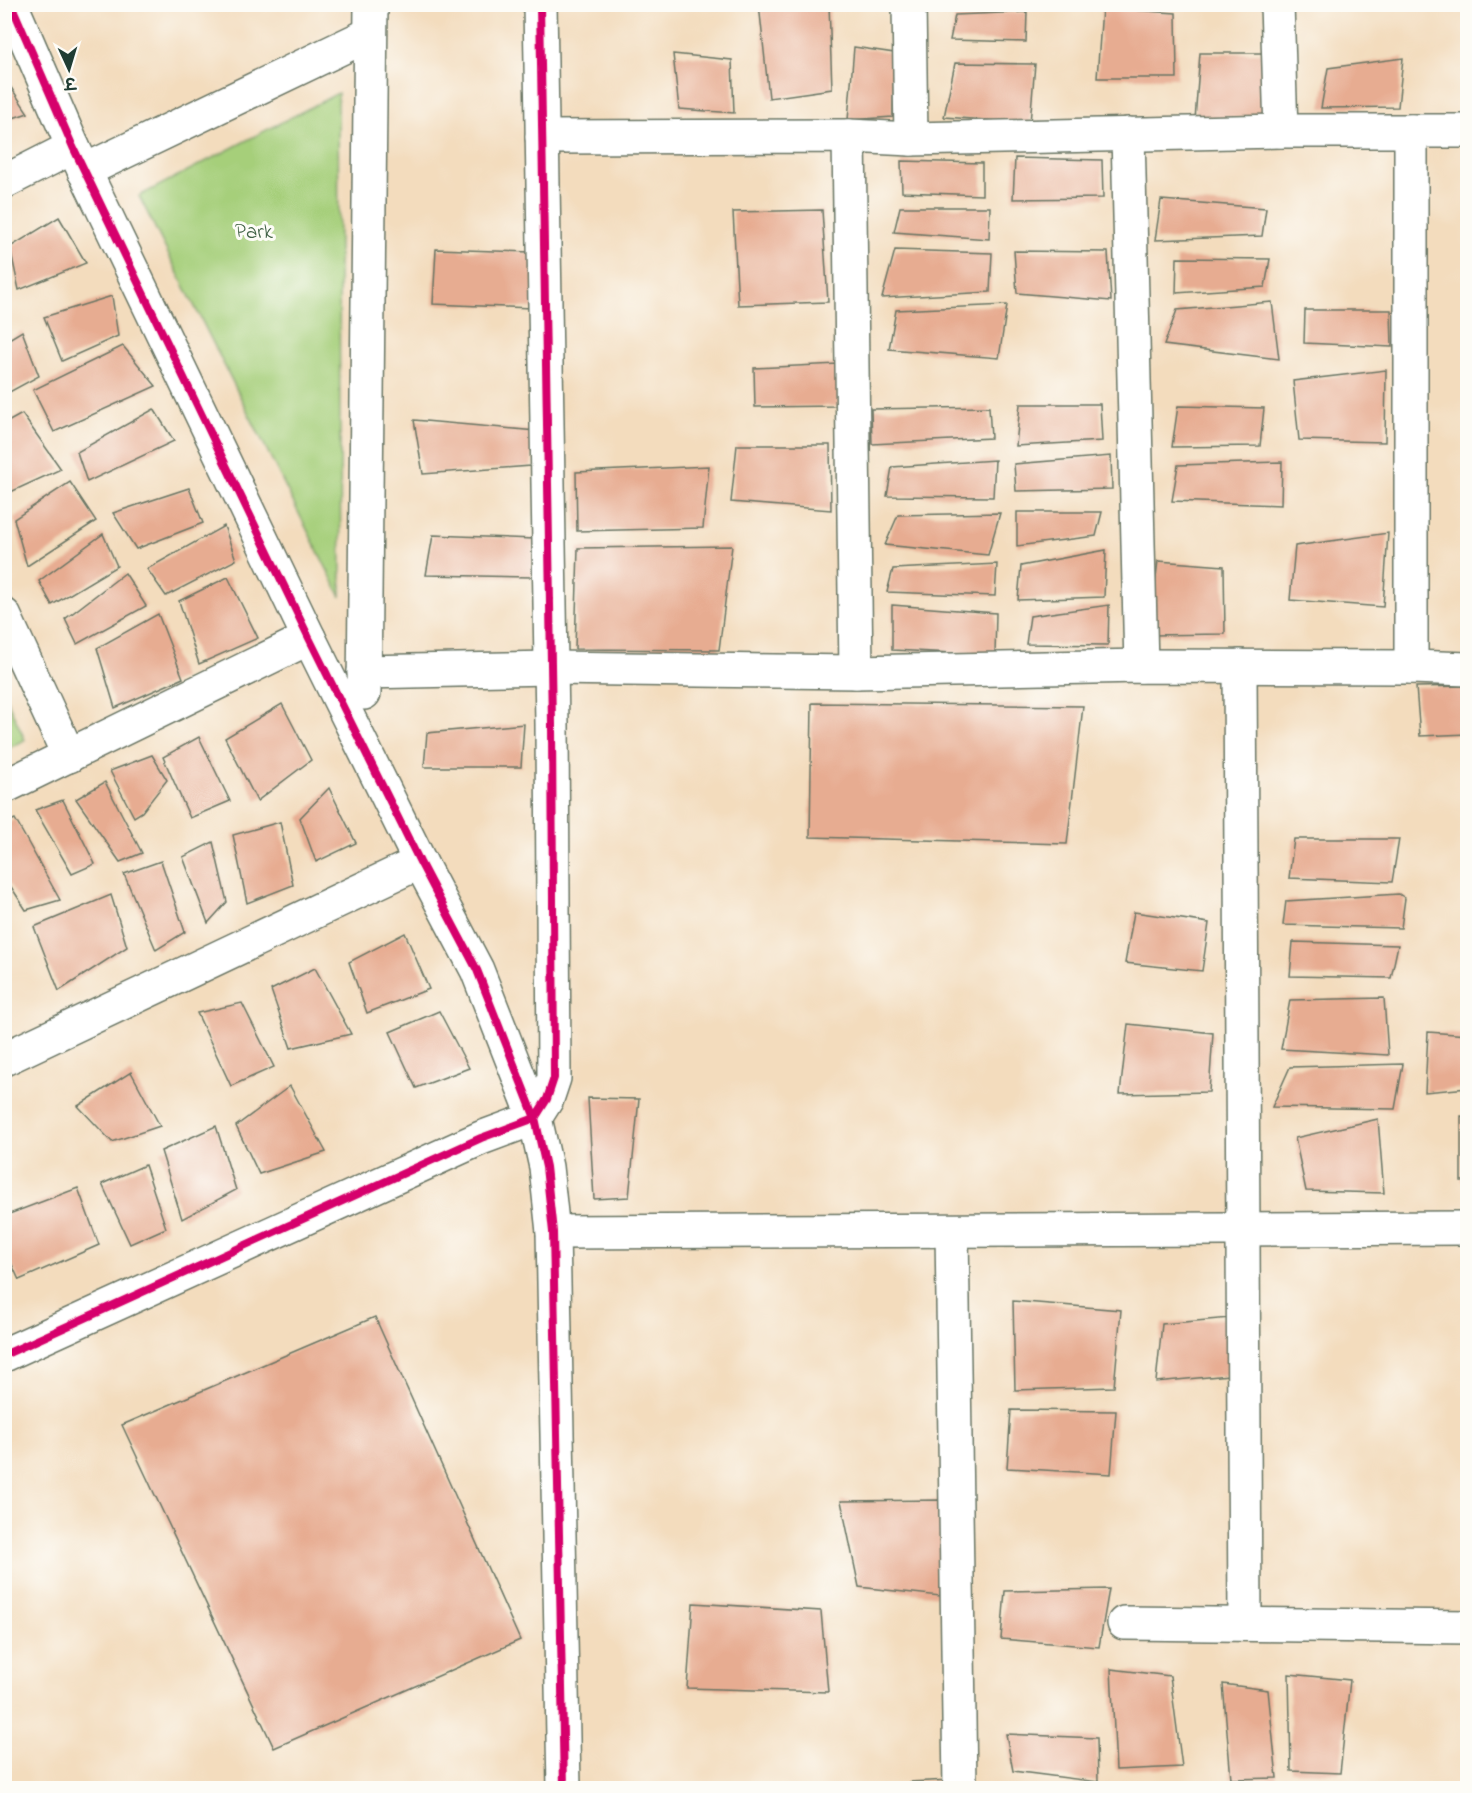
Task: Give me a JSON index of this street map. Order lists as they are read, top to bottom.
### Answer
{
  "parks": ["Park"],
  "north": "bottom"
}
